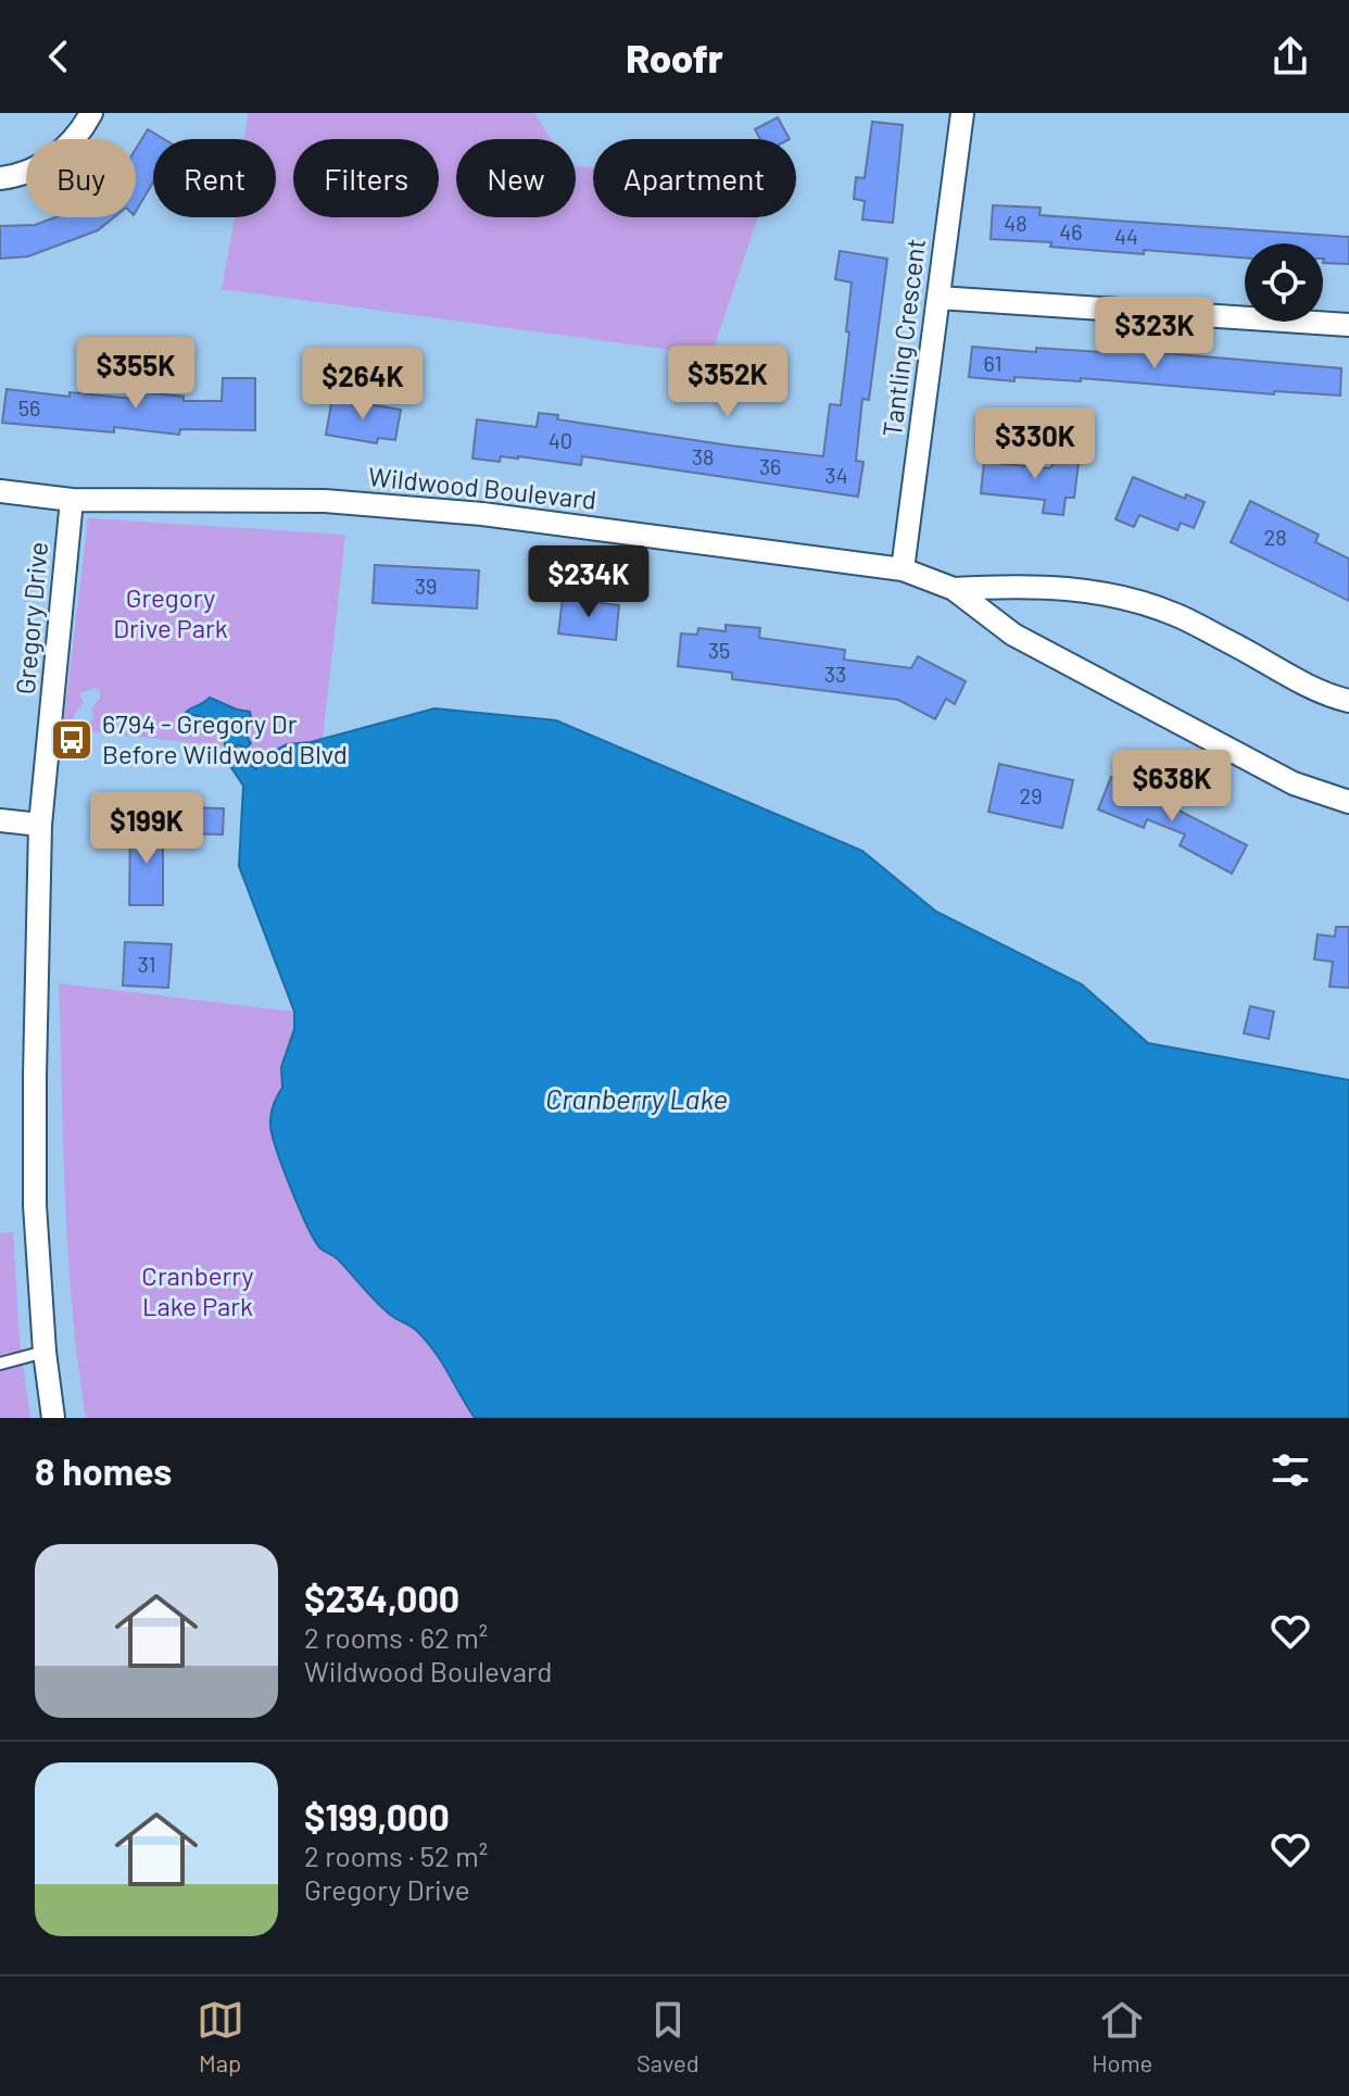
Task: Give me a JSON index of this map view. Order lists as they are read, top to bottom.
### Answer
{
  "streets": {
    "street": ["Tantling Crescent", "Wildwood Boulevard", "Gregory Drive"]
  },
  "crossings": [
    ["Tantling Crescent", "Wildwood Boulevard"],
    ["Wildwood Boulevard", "Gregory Drive"]
  ],
  "water": ["Cranberry Lake"],
  "parks": ["Gregory Drive Park", "Cranberry Lake Park"],
  "places": {
    "bus stop": ["6794 - Gregory Dr Before Wildwood Blvd"]
  },
  "house_numbers": [
    "48",
    "46",
    "44",
    "61",
    "56",
    "40",
    "38",
    "36",
    "34",
    "28",
    "39",
    "35",
    "33",
    "29",
    "31"
  ],
  "page": {
    "header": "Roofr",
    "chip": [
      "Buy",
      "Rent",
      "Filters",
      "New",
      "Apartment"
    ],
    "price": [
      "$323K",
      "$355K",
      "$352K",
      "$264K",
      "$330K",
      "$234K",
      "$638K",
      "$199K"
    ],
    "heading": "8 homes",
    "list": [
      {
        "name": "$234,000",
        "note": "2 rooms · 62 m² · Wildwood Boulevard"
      },
      {
        "name": "$199,000",
        "note": "2 rooms · 52 m² · Gregory Drive"
      }
    ],
    "tabs": ["Map", "Saved", "Home"]
  }
}
